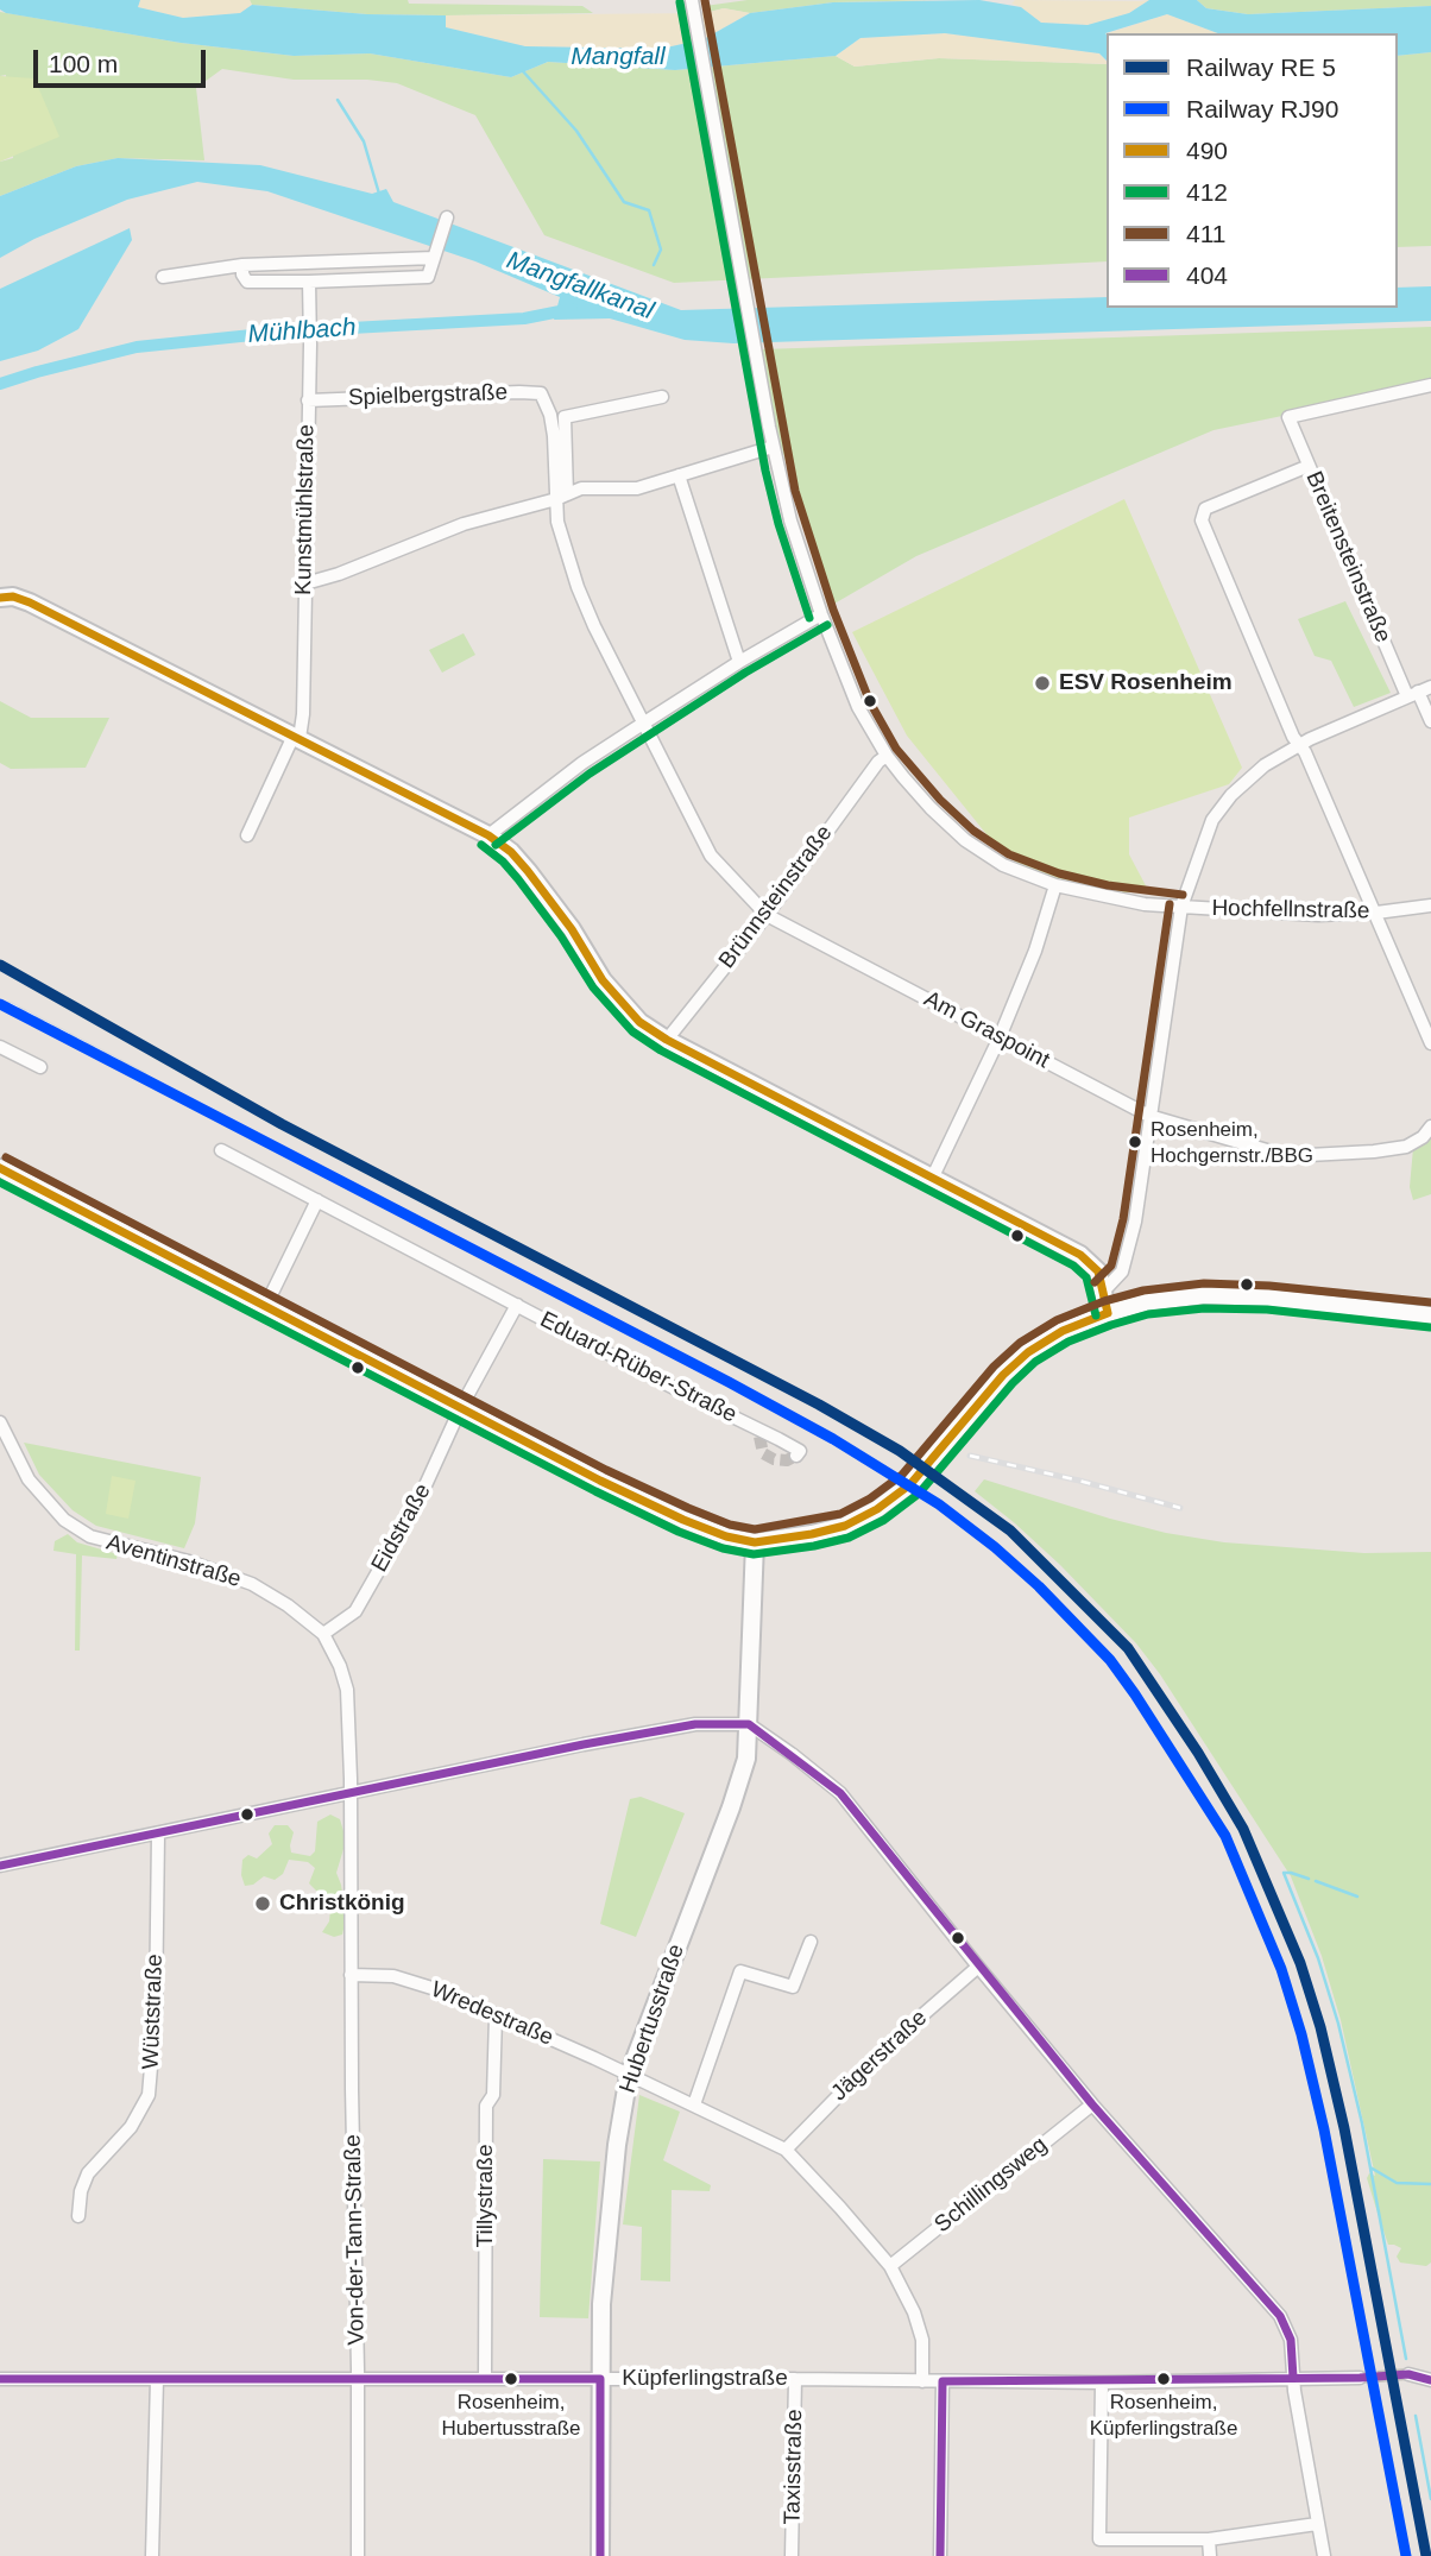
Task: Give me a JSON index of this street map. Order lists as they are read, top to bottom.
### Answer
{
  "streets": {
    "main road": ["Hubertusstraße"],
    "street": [
      "Spielbergstraße",
      "Kunstmühlstraße",
      "Breitensteinstraße",
      "Brünnsteinstraße",
      "Hochfellnstraße",
      "Am Graspoint",
      "Eduard-Rüber-Straße",
      "Eidstraße",
      "Aventinstraße",
      "Wüststraße",
      "Wredestraße",
      "Jägerstraße",
      "Schillingsweg",
      "Tillystraße",
      "Von-der-Tann-Straße",
      "Küpferlingstraße",
      "Taxisstraße"
    ]
  },
  "crossings": [
    ["Spielbergstraße", "Kunstmühlstraße"],
    ["Spielbergstraße", "Am Graspoint"],
    ["Brünnsteinstraße", "Hochfellnstraße"],
    ["Brünnsteinstraße", "Am Graspoint"],
    ["Eduard-Rüber-Straße", "Eidstraße"],
    ["Eidstraße", "Aventinstraße"],
    ["Aventinstraße", "Von-der-Tann-Straße"],
    ["Wredestraße", "Hubertusstraße"],
    ["Wredestraße", "Jägerstraße"],
    ["Wredestraße", "Tillystraße"],
    ["Wredestraße", "Von-der-Tann-Straße"],
    ["Hubertusstraße", "Küpferlingstraße"],
    ["Tillystraße", "Küpferlingstraße"],
    ["Von-der-Tann-Straße", "Küpferlingstraße"],
    ["Küpferlingstraße", "Taxisstraße"]
  ],
  "water": ["Mangfall", "Mangfallkanal", "Mühlbach"],
  "places": [
    "ESV Rosenheim",
    "Rosenheim, Hochgernstr./BBG",
    "Christkönig",
    "Rosenheim, Hubertusstraße",
    "Rosenheim, Küpferlingstraße"
  ],
  "lines": [
    "transit line 411",
    "transit line 412",
    "transit line 490",
    "rail line RJ90",
    "transit line 404"
  ],
  "legend": [
    "Railway RE 5",
    "Railway RJ90",
    "490",
    "412",
    "411",
    "404"
  ],
  "scale_bar": "100 m"
}
